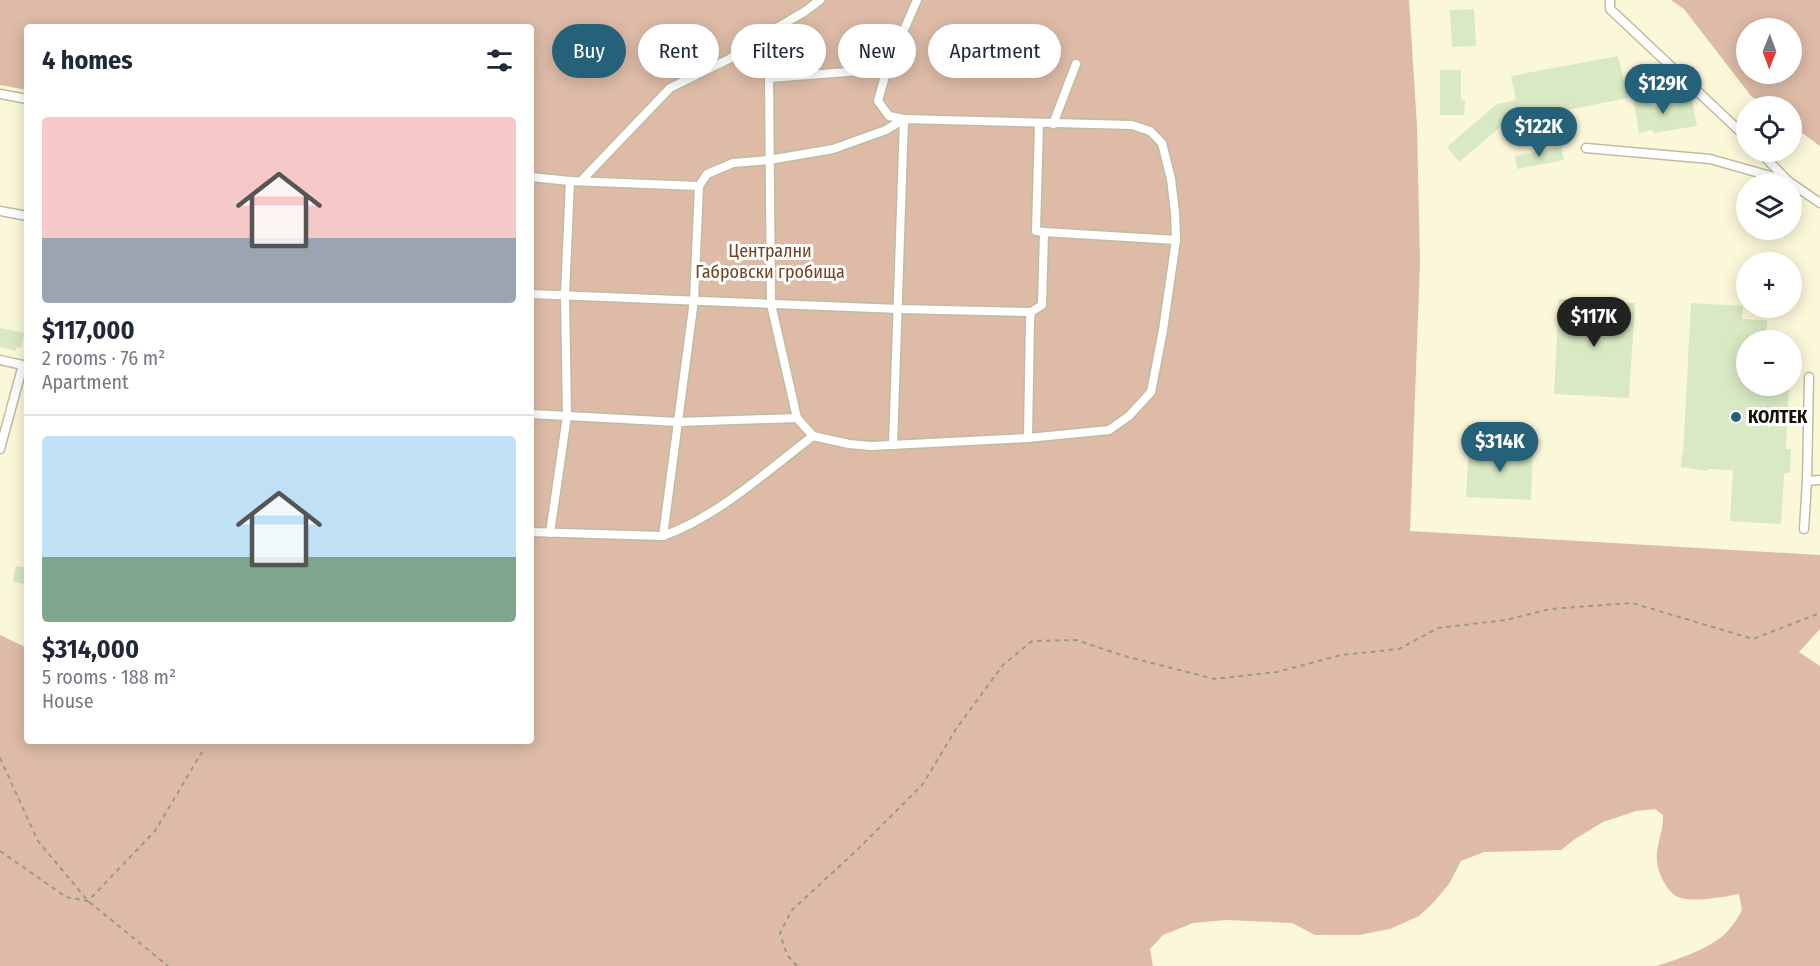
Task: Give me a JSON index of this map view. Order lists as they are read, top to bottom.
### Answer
{
  "parks": ["Централни Габровски гробища"],
  "places": ["КОЛТЕК"],
  "north": "bottom",
  "page": {
    "map_buttons": ["+", "−"],
    "chip": [
      "Buy",
      "Rent",
      "Filters",
      "New",
      "Apartment"
    ],
    "heading": "4 homes",
    "price": [
      "$129K",
      "$122K",
      "$117K",
      "$314K"
    ],
    "list": [
      {
        "name": "$117,000",
        "note": "2 rooms · 76 m² · Apartment"
      },
      {
        "name": "$314,000",
        "note": "5 rooms · 188 m² · House"
      }
    ]
  }
}
